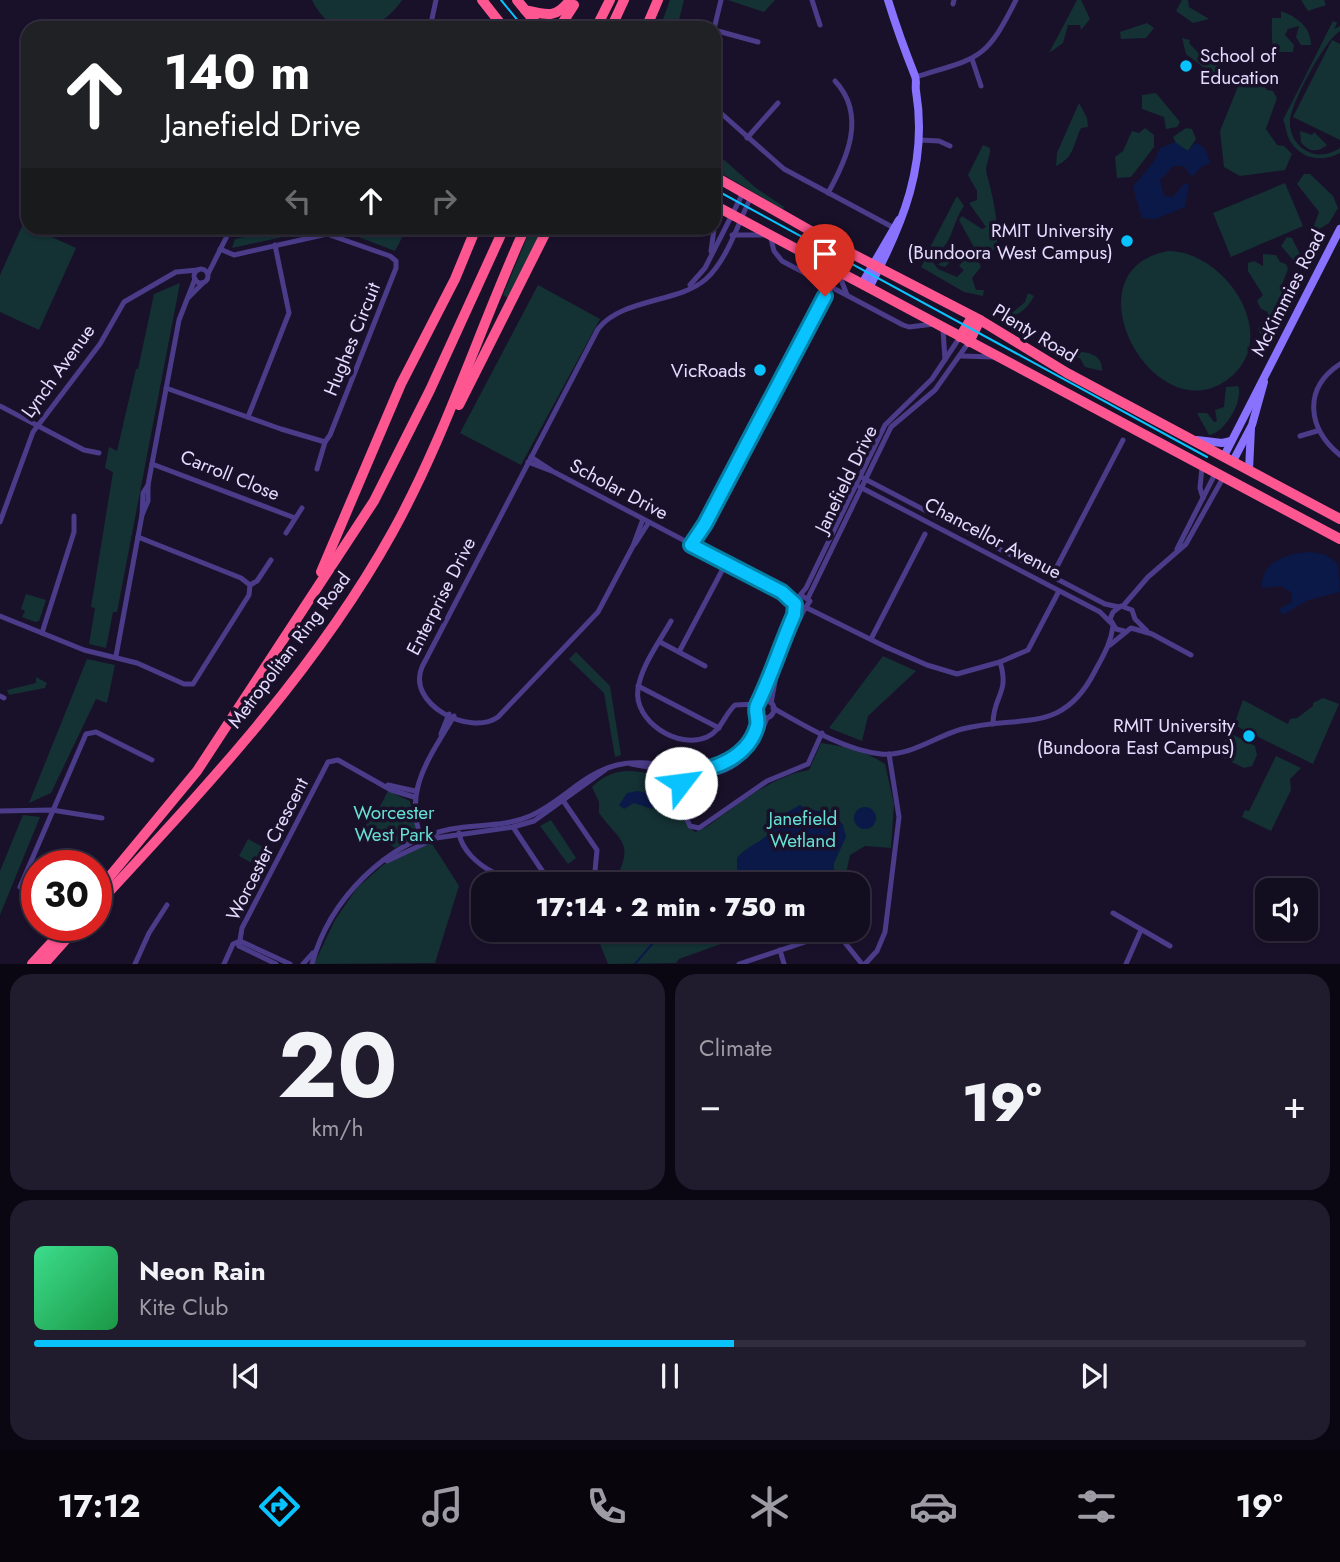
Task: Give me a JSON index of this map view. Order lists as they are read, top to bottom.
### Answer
{
  "streets": {
    "highway": [
      "McKimmies Road",
      "Plenty Road",
      "Janefield Drive",
      "Metropolitan Ring Road"
    ],
    "street": [
      "Hughes Circuit",
      "Lynch Avenue",
      "Carroll Close",
      "Scholar Drive",
      "Chancellor Avenue",
      "Enterprise Drive",
      "Worcester Crescent"
    ]
  },
  "crossings": [
    ["McKimmies Road", "Plenty Road"],
    ["Plenty Road", "Janefield Drive"],
    ["Plenty Road", "Enterprise Drive"],
    ["Janefield Drive", "Scholar Drive"],
    ["Janefield Drive", "Chancellor Avenue"],
    ["Scholar Drive", "Enterprise Drive"]
  ],
  "parks": ["Worcester West Park", "Janefield Wetland"],
  "places": [
    "School of Education",
    "RMIT University (Bundoora West Campus)",
    "VicRoads",
    "RMIT University (Bundoora East Campus)"
  ],
  "page": {
    "turn": ["140 m", "Janefield Drive"],
    "limit": "30",
    "trip": "17:14 · 2 min · 750 m",
    "tile": [
      ["20", "km/h"],
      "Climate"
    ],
    "heat": ["−", "19°", "+"],
    "song": ["Neon Rain", "Kite Club"],
    "tabs": ["17:12", "19°"]
  }
}
